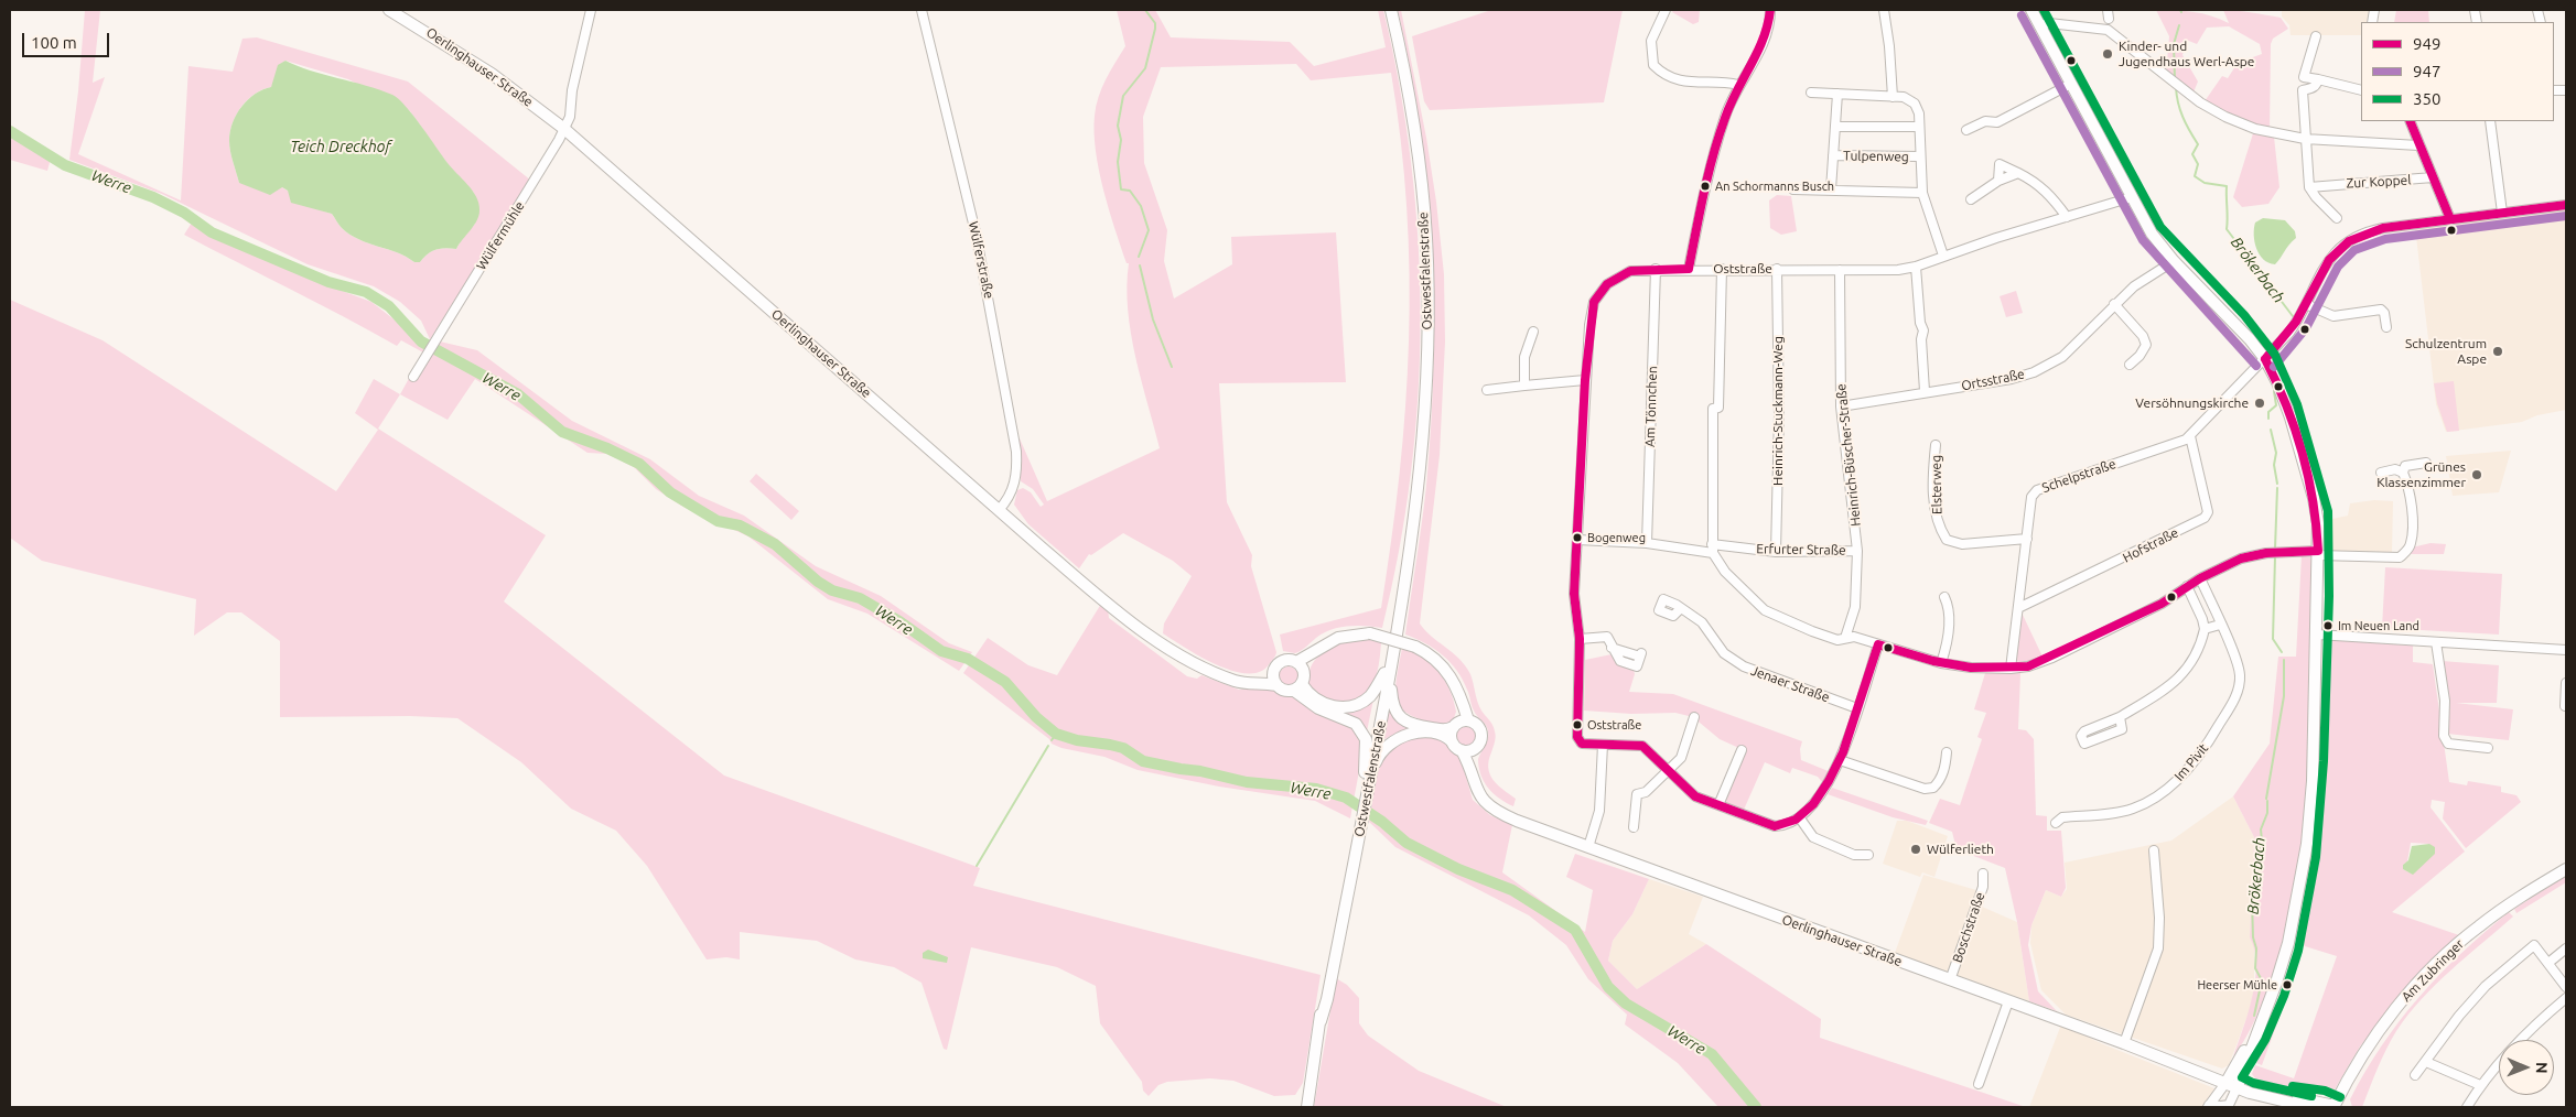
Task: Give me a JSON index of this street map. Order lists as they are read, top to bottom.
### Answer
{
  "streets": {
    "main road": ["Oerlinghauser Straße", "Ostwestfalenstraße", "Am Zubringer"],
    "street": [
      "Tulpenweg",
      "Zur Koppel",
      "Wülfermühle",
      "Wülferstraße",
      "Oststraße",
      "Ortsstraße",
      "Am Tönnchen",
      "Heinrich-Stuckmann-Weg",
      "Heinrich-Büscher-Straße",
      "Schelpstraße",
      "Elsterweg",
      "Hofstraße",
      "Erfurter Straße",
      "Jenaer Straße",
      "Im Pivit",
      "Boschstraße"
    ]
  },
  "crossings": [
    ["Oerlinghauser Straße", "Wülfermühle"],
    ["Oerlinghauser Straße", "Wülferstraße"],
    ["Oerlinghauser Straße", "Boschstraße"],
    ["Oerlinghauser Straße", "Am Zubringer"],
    ["Oststraße", "Am Tönnchen"],
    ["Oststraße", "Heinrich-Stuckmann-Weg"],
    ["Oststraße", "Heinrich-Büscher-Straße"],
    ["Ortsstraße", "Heinrich-Büscher-Straße"],
    ["Heinrich-Stuckmann-Weg", "Erfurter Straße"],
    ["Heinrich-Büscher-Straße", "Erfurter Straße"],
    ["Schelpstraße", "Elsterweg"],
    ["Schelpstraße", "Hofstraße"]
  ],
  "water": ["Teich Dreckhof", "Werre", "Brökerbach"],
  "places": [
    "Kinder- und Jugendhaus Werl-Aspe",
    "An Schormanns Busch",
    "Schulzentrum Aspe",
    "Versöhnungskirche",
    "Grünes Klassenzimmer",
    "Bogenweg",
    "Im Neuen Land",
    "Oststraße",
    "Wülferlieth",
    "Heerser Mühle"
  ],
  "lines": ["transit line 949", "transit line 350", "transit line 947"],
  "legend": ["949", "947", "350"],
  "scale_bar": "100 m",
  "north": "right"
}
